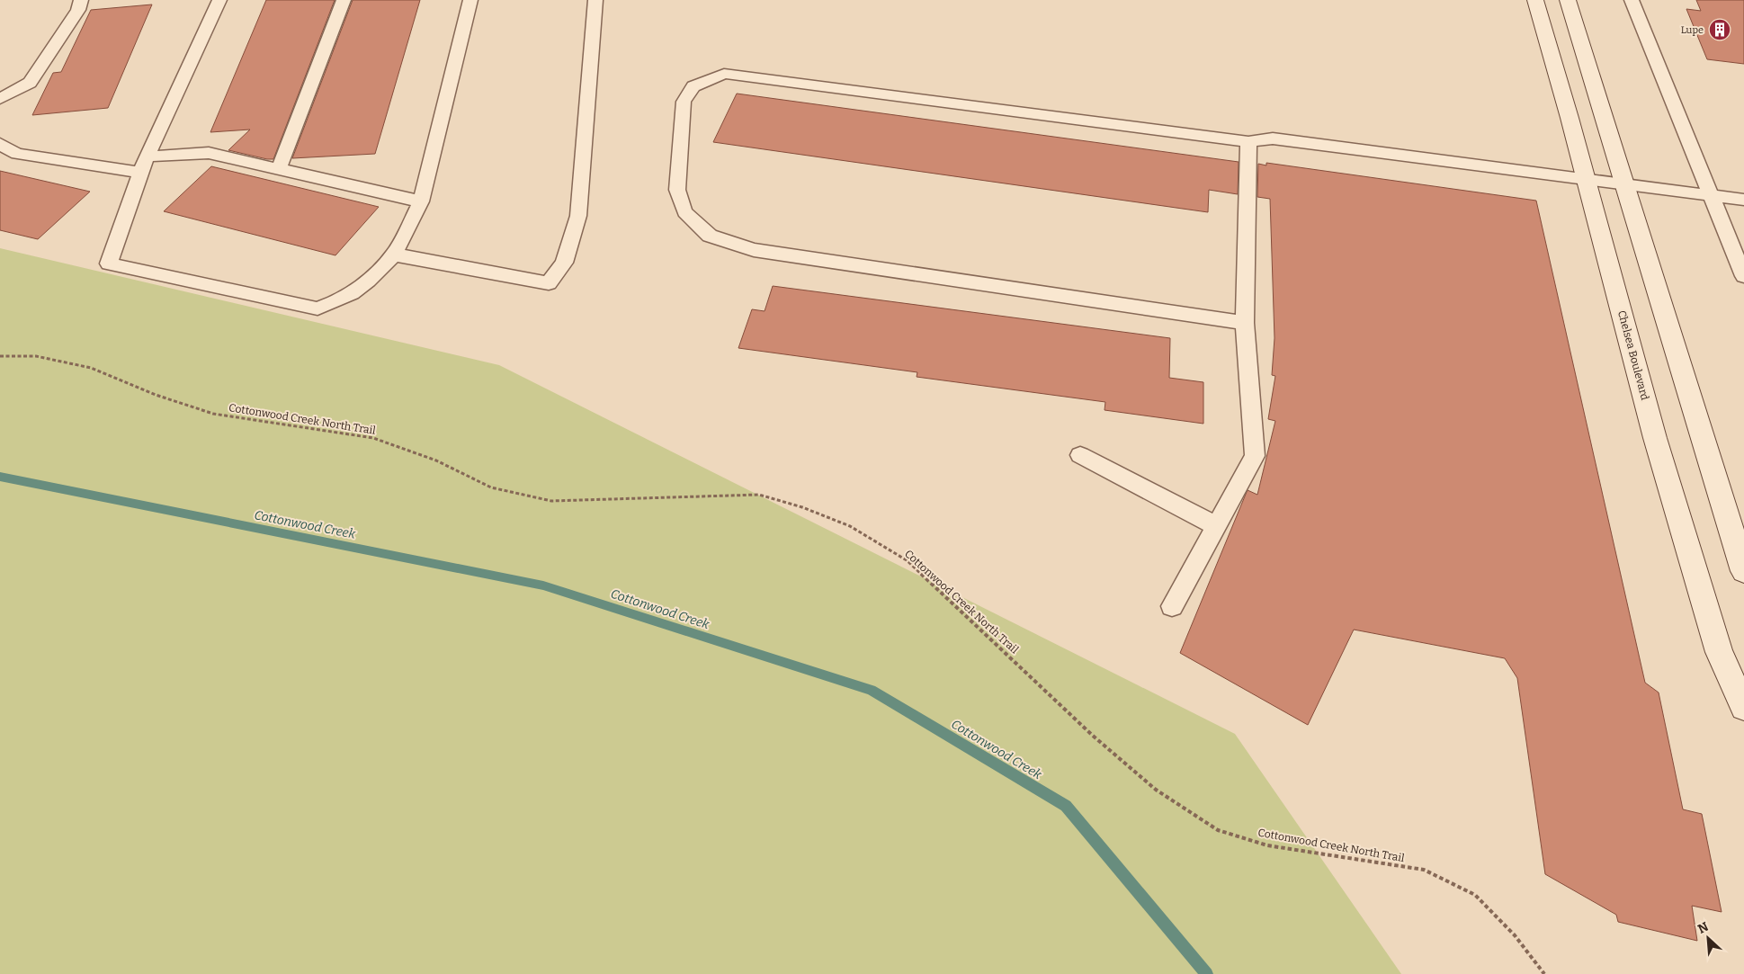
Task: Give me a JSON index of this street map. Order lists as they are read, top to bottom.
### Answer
{
  "streets": {
    "street": ["Chelsea Boulevard"],
    "path": ["Cottonwood Creek North Trail"]
  },
  "water": ["Cottonwood Creek"],
  "places": {
    "building": ["Lupe"]
  },
  "north": "top left"
}
